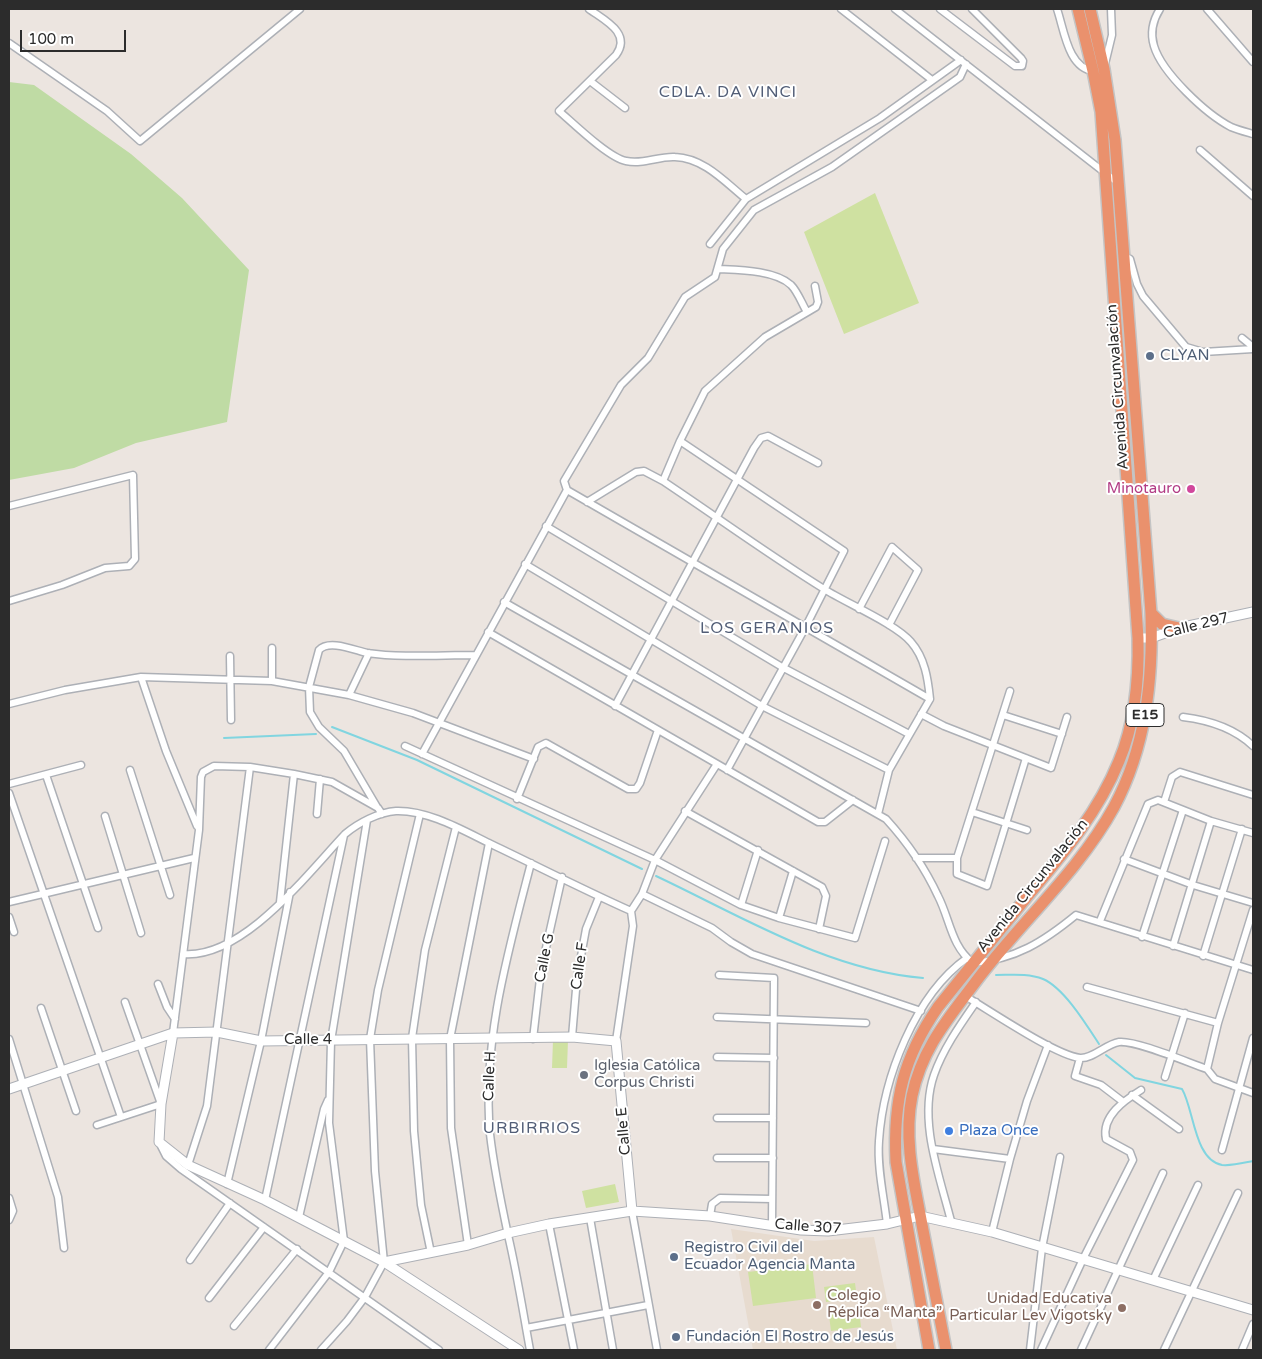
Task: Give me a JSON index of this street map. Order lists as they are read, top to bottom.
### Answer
{
  "streets": {
    "highway": ["Avenida Circunvalación", "E15"],
    "street": [
      "Calle 297",
      "Calle G",
      "Calle F",
      "Calle 4",
      "Calle H",
      "Calle E",
      "Calle 307"
    ]
  },
  "crossings": [
    ["Avenida Circunvalación", "Calle 297"],
    ["Avenida Circunvalación", "Calle 307"],
    ["Calle G", "Calle 4"],
    ["Calle F", "Calle 4"],
    ["Calle 4", "Calle H"],
    ["Calle 4", "Calle E"],
    ["Calle H", "Calle 307"],
    ["Calle E", "Calle 307"]
  ],
  "districts": ["CDLA. DA VINCI", "LOS GERANIOS", "URBIRRIOS"],
  "places": [
    "CLYAN",
    "Minotauro",
    "Iglesia Católica Corpus Christi",
    "Plaza Once",
    "Registro Civil del Ecuador Agencia Manta",
    "Colegio Réplica “Manta”",
    "Unidad Educativa Particular Lev Vigotsky",
    "Fundación El Rostro de Jesús"
  ],
  "scale_bar": "100 m"
}
